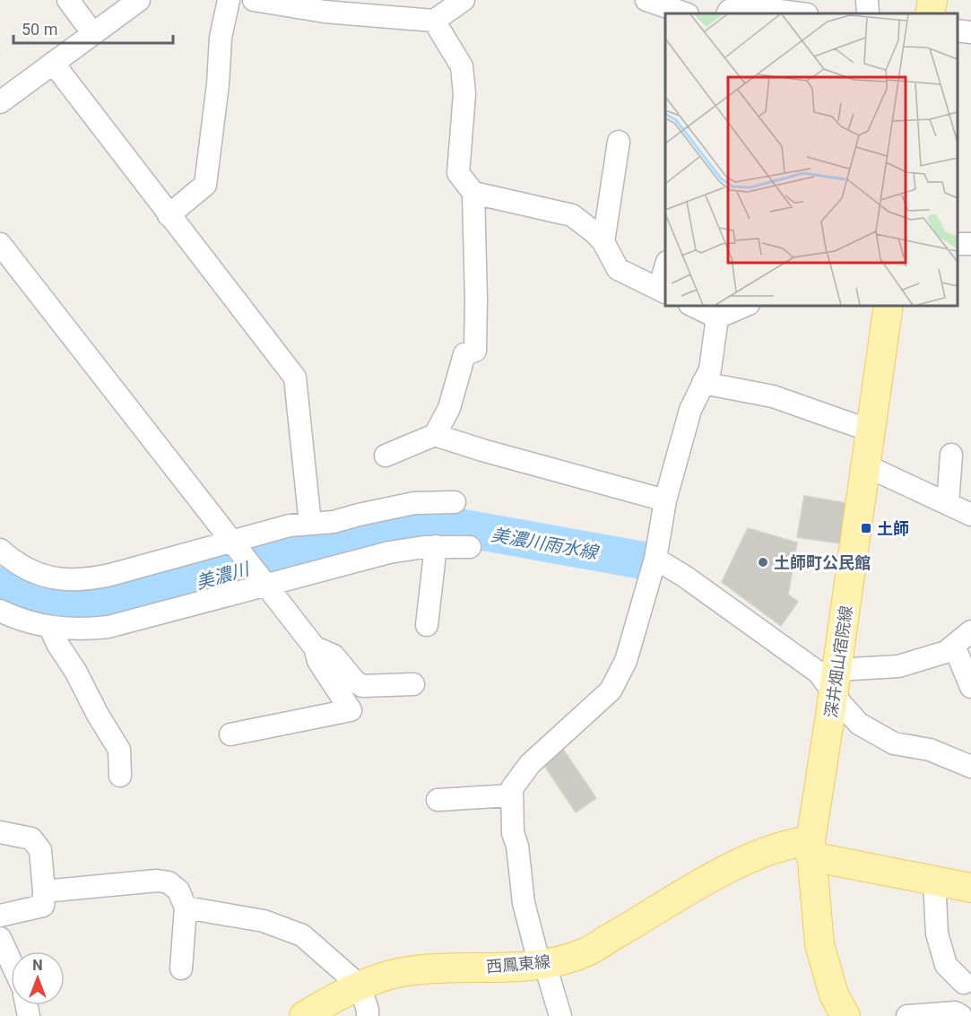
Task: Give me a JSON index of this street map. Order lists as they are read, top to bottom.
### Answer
{
  "streets": {
    "main road": ["深井畑山宿院線", "西鳳東線"]
  },
  "crossings": [
    ["深井畑山宿院線", "西鳳東線"]
  ],
  "water": ["美濃川雨水線", "美濃川"],
  "places": {
    "transit": ["土師"],
    "other": ["土師町公民館"]
  },
  "scale_bar": "50 m",
  "north": "top"
}
